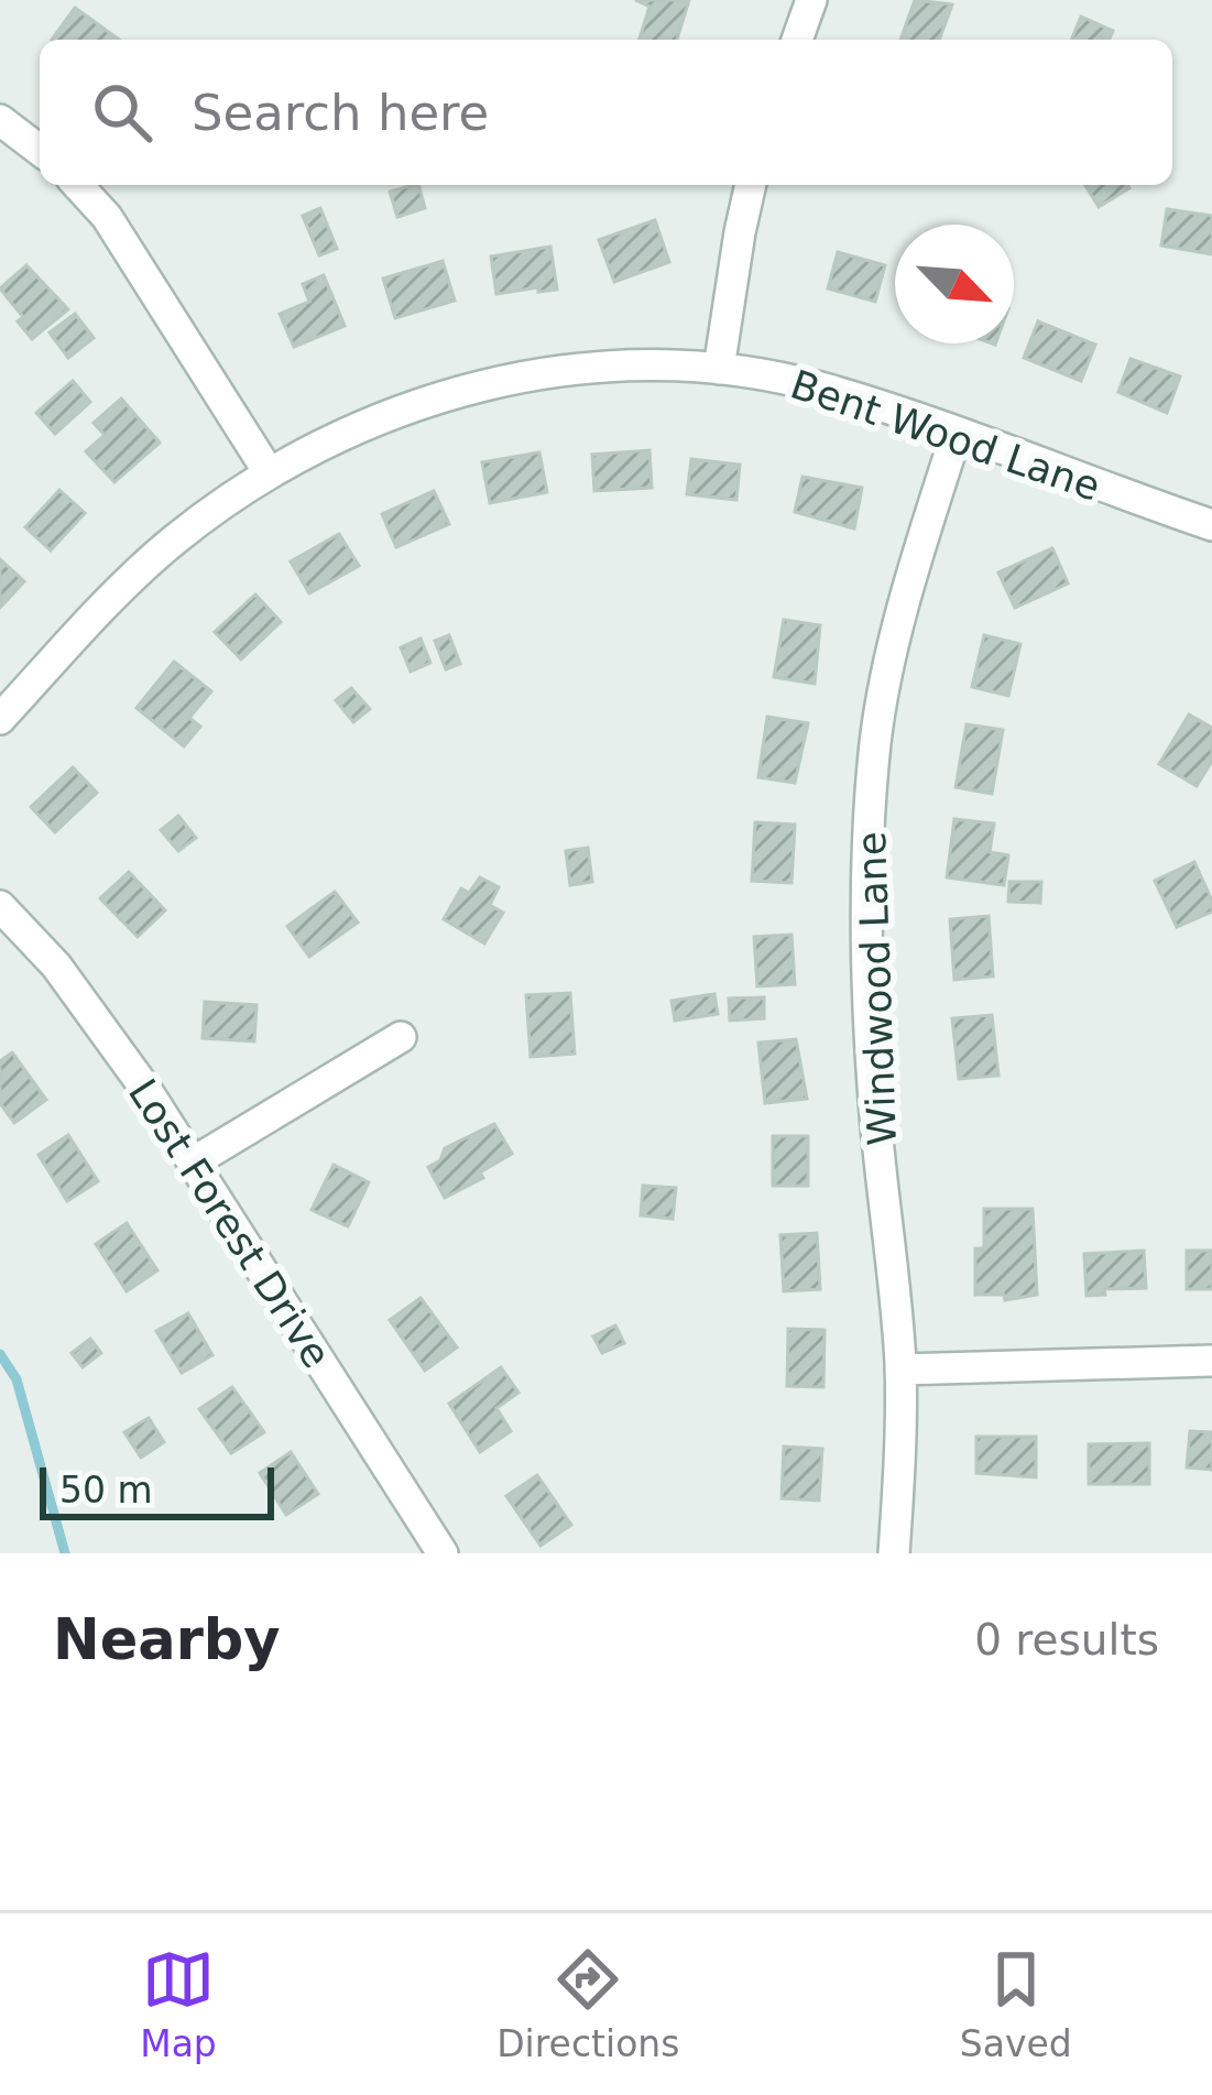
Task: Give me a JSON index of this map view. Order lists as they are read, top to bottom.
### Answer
{
  "streets": {
    "street": ["Bent Wood Lane", "Windwood Lane", "Lost Forest Drive"]
  },
  "crossings": [
    ["Bent Wood Lane", "Windwood Lane"]
  ],
  "scale_bar": "50 m",
  "north": "bottom right",
  "page": {
    "search": "Search here",
    "scale": "50 m",
    "heading": ["Nearby", "0 results"],
    "nav": ["Map", "Directions", "Saved"]
  }
}
